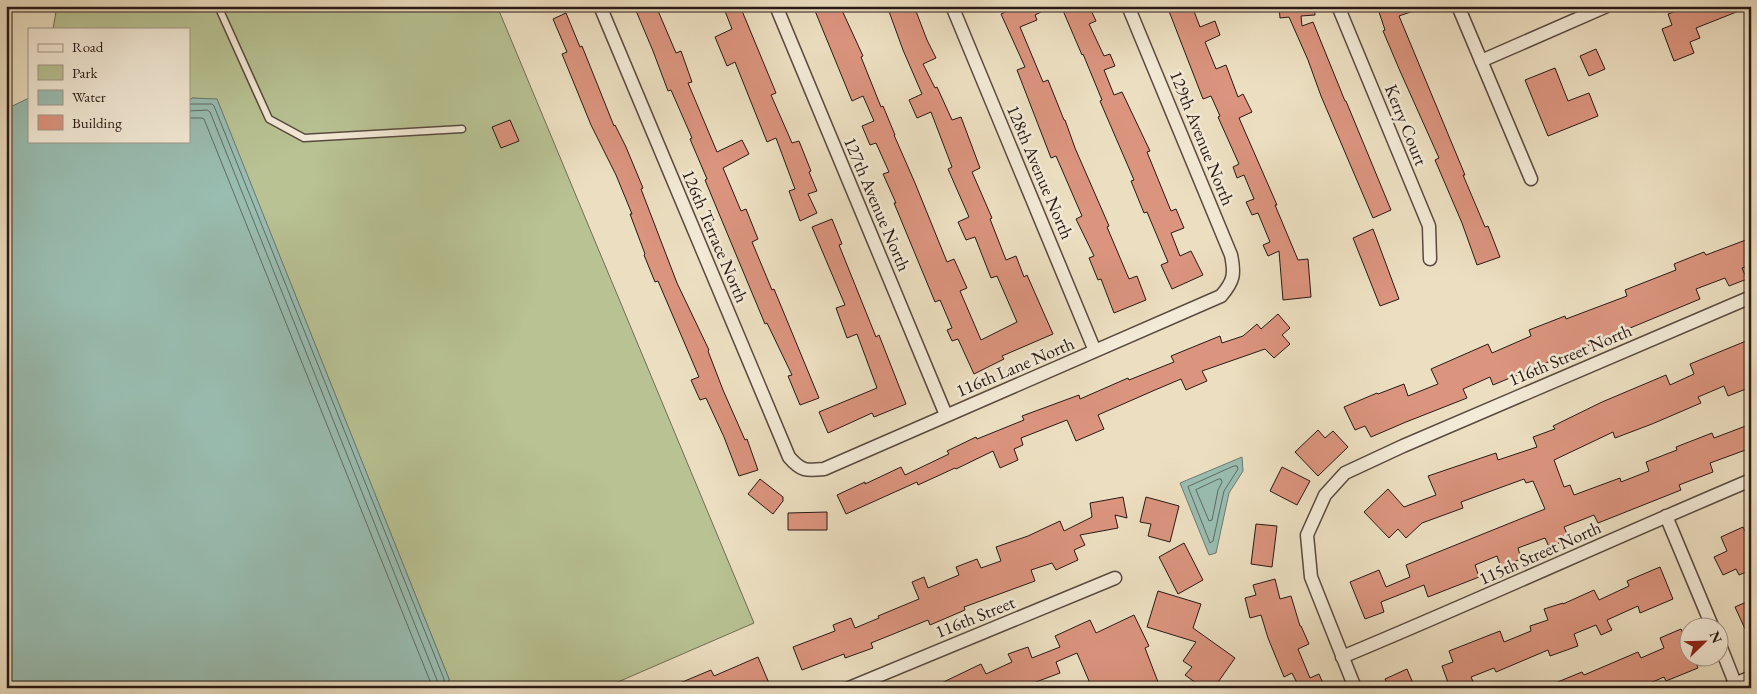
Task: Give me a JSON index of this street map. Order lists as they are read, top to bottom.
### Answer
{
  "streets": {
    "street": [
      "Kerry Court",
      "129th Avenue North",
      "128th Avenue North",
      "127th Avenue North",
      "126th Terrace North",
      "116th Street North",
      "116th Lane North",
      "115th Street North",
      "116th Street"
    ]
  },
  "crossings": [
    ["129th Avenue North", "116th Lane North"],
    ["128th Avenue North", "116th Lane North"],
    ["127th Avenue North", "116th Lane North"],
    ["126th Terrace North", "116th Lane North"],
    ["116th Street North", "115th Street North"]
  ],
  "legend": [
    "Road",
    "Park",
    "Water",
    "Building"
  ],
  "north": "top right"
}
